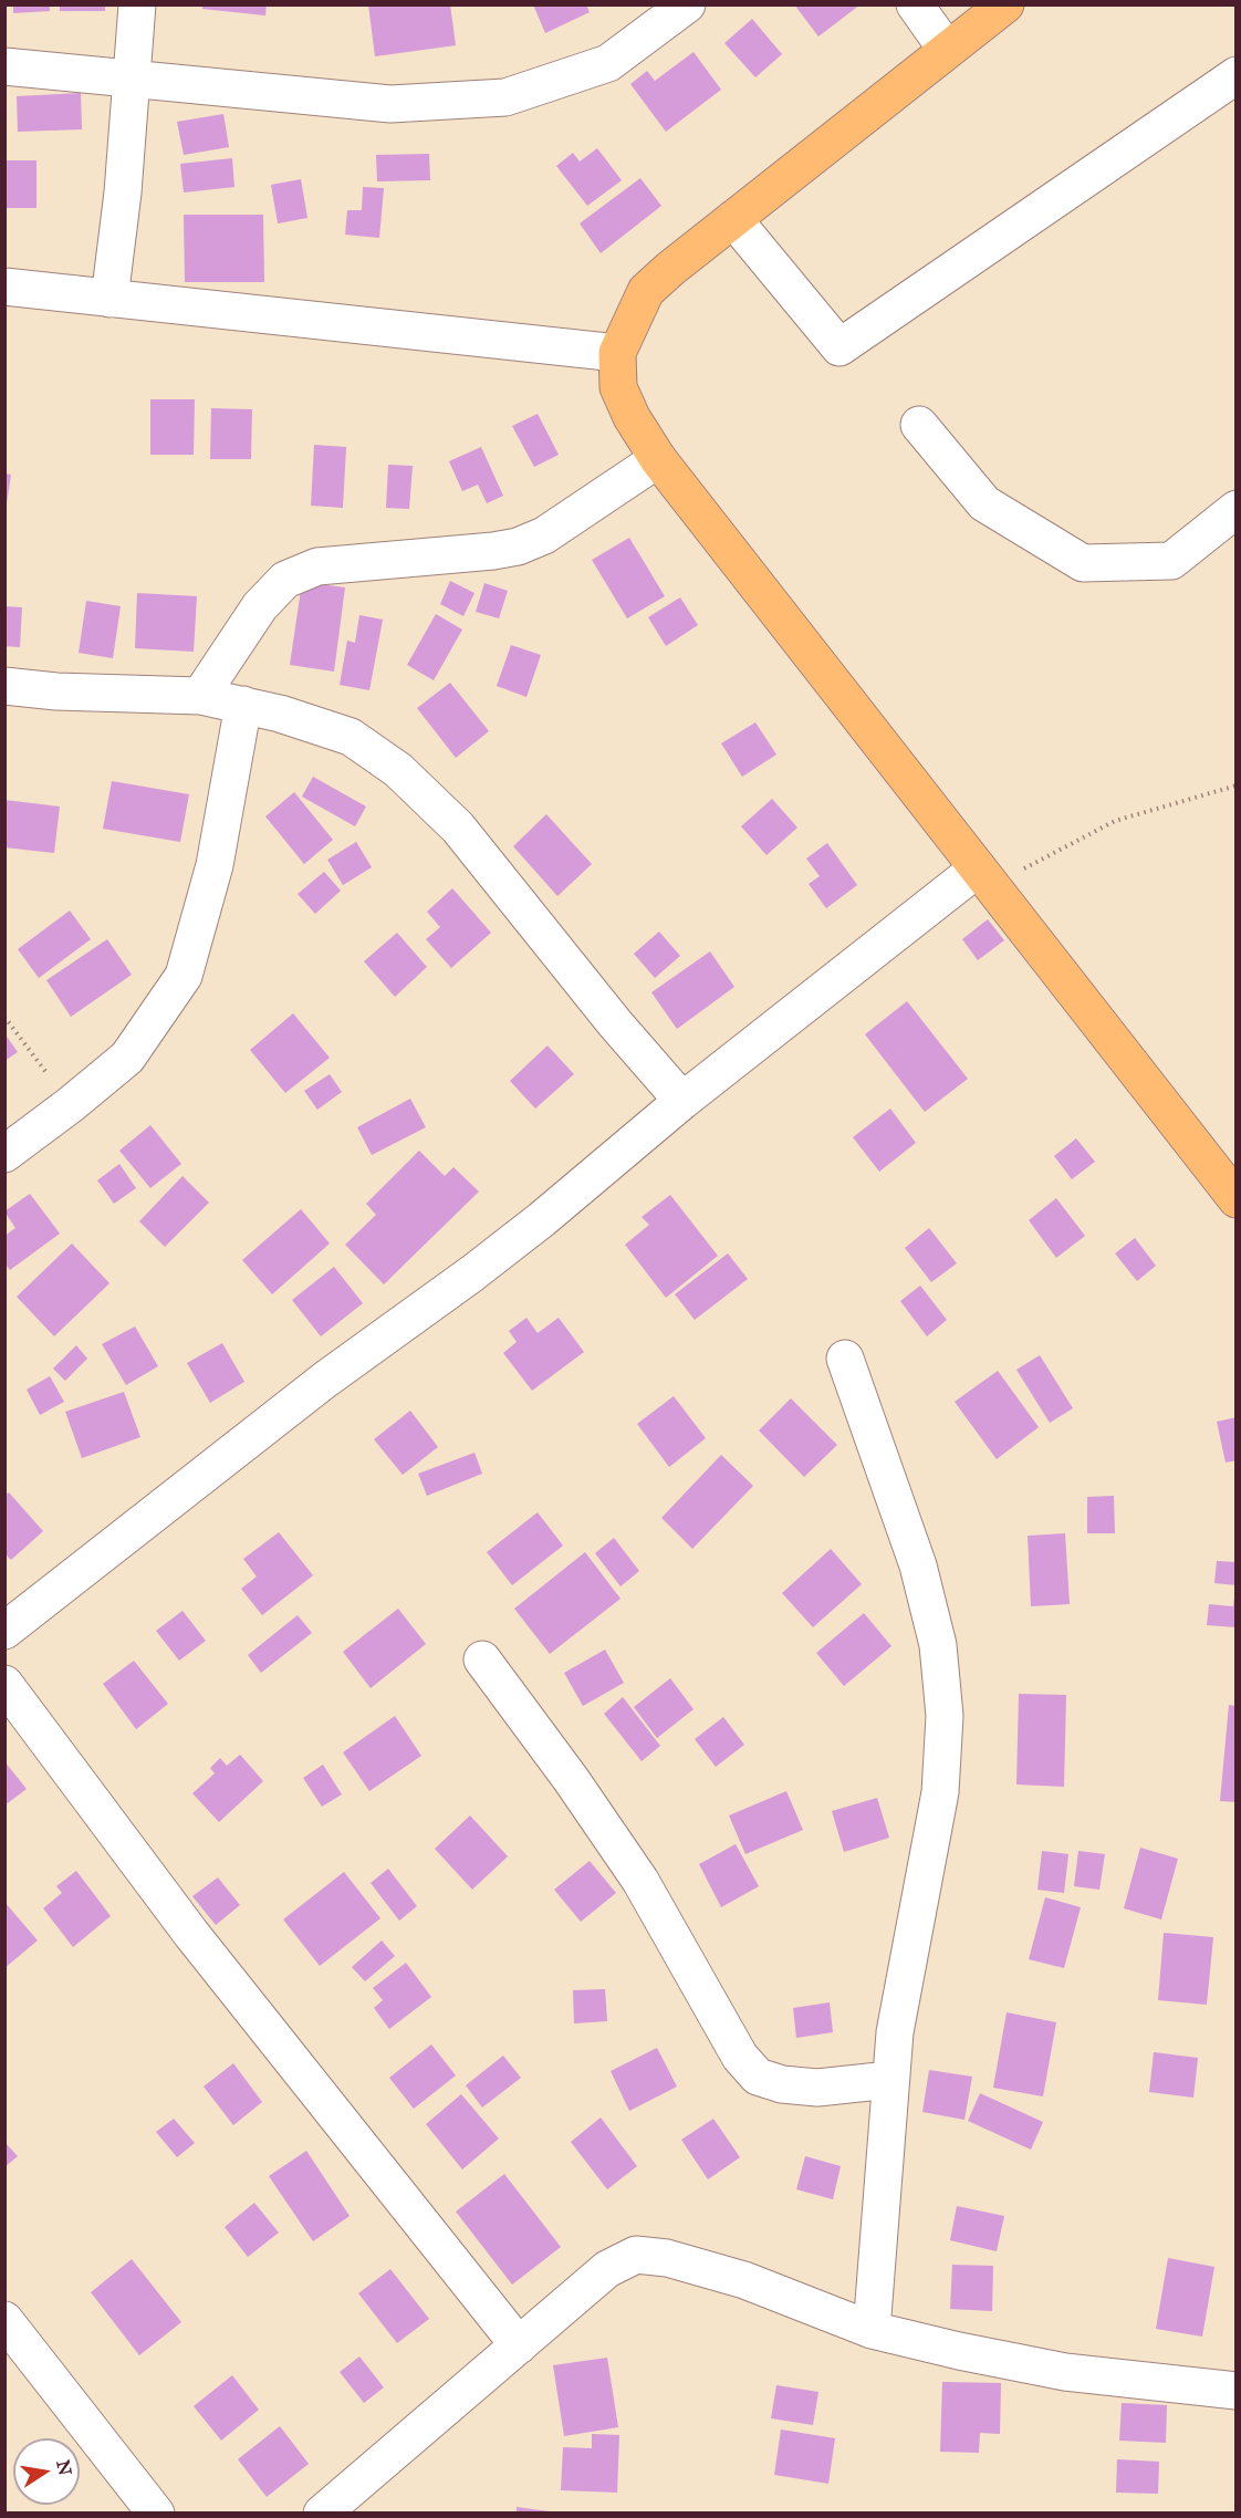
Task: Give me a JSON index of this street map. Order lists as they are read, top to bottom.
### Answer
{
  "north": "right"
}
